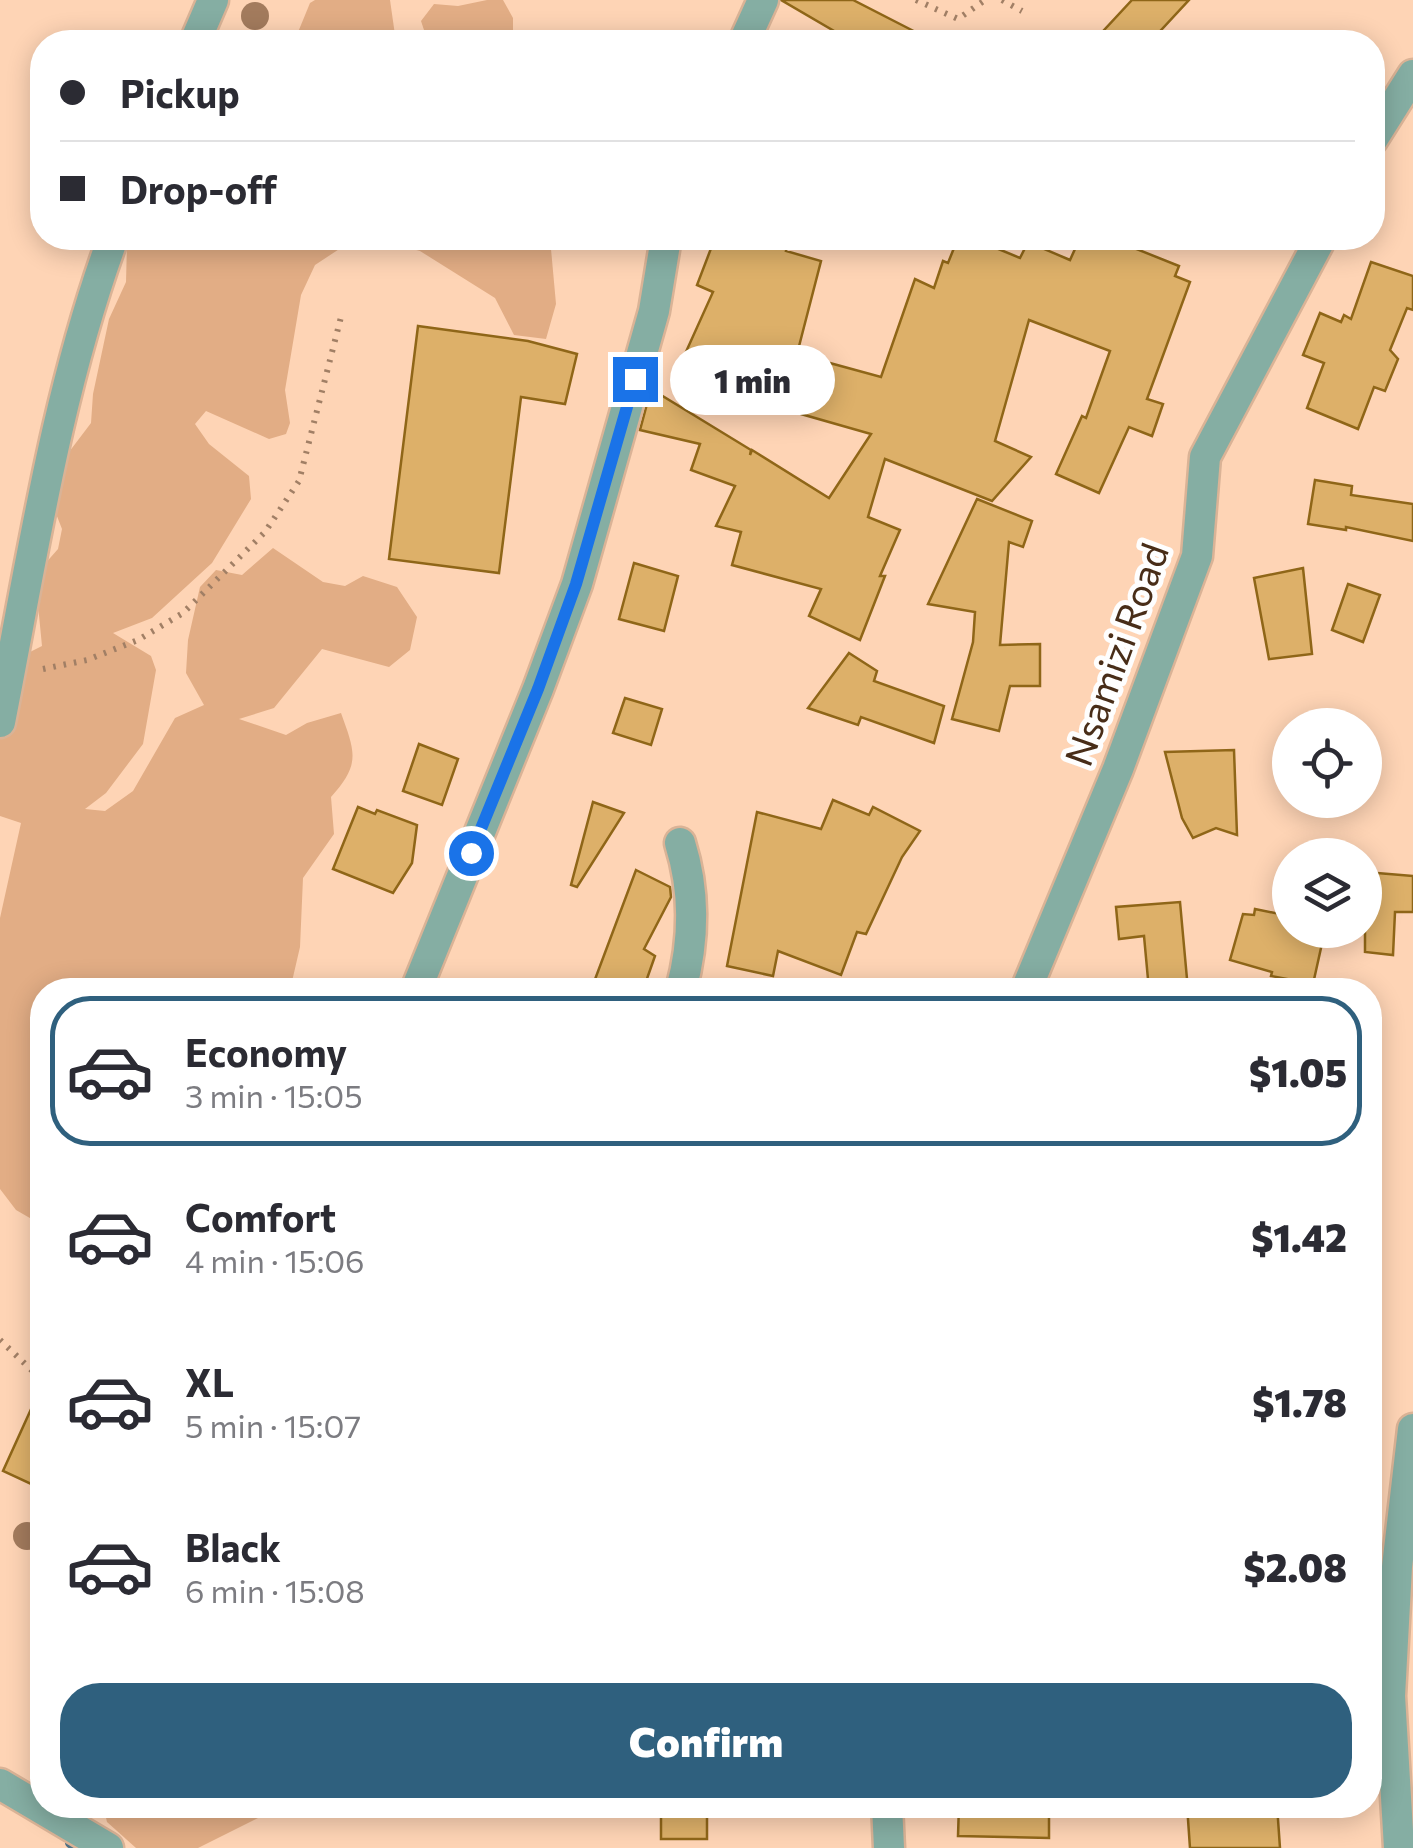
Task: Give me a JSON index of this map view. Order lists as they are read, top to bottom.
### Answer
{
  "streets": {
    "street": ["Nsamizi Road"]
  },
  "page": {
    "banner": ["Pickup", "Drop-off"],
    "bubble": "1 min",
    "list": [
      {
        "name": "Economy",
        "note": "3 min · 15:05",
        "value": "$1.05"
      },
      {
        "name": "Comfort",
        "note": "4 min · 15:06",
        "value": "$1.42"
      },
      {
        "name": "XL",
        "note": "5 min · 15:07",
        "value": "$1.78"
      },
      {
        "name": "Black",
        "note": "6 min · 15:08",
        "value": "$2.08"
      }
    ],
    "buttons": "Confirm"
  }
}
